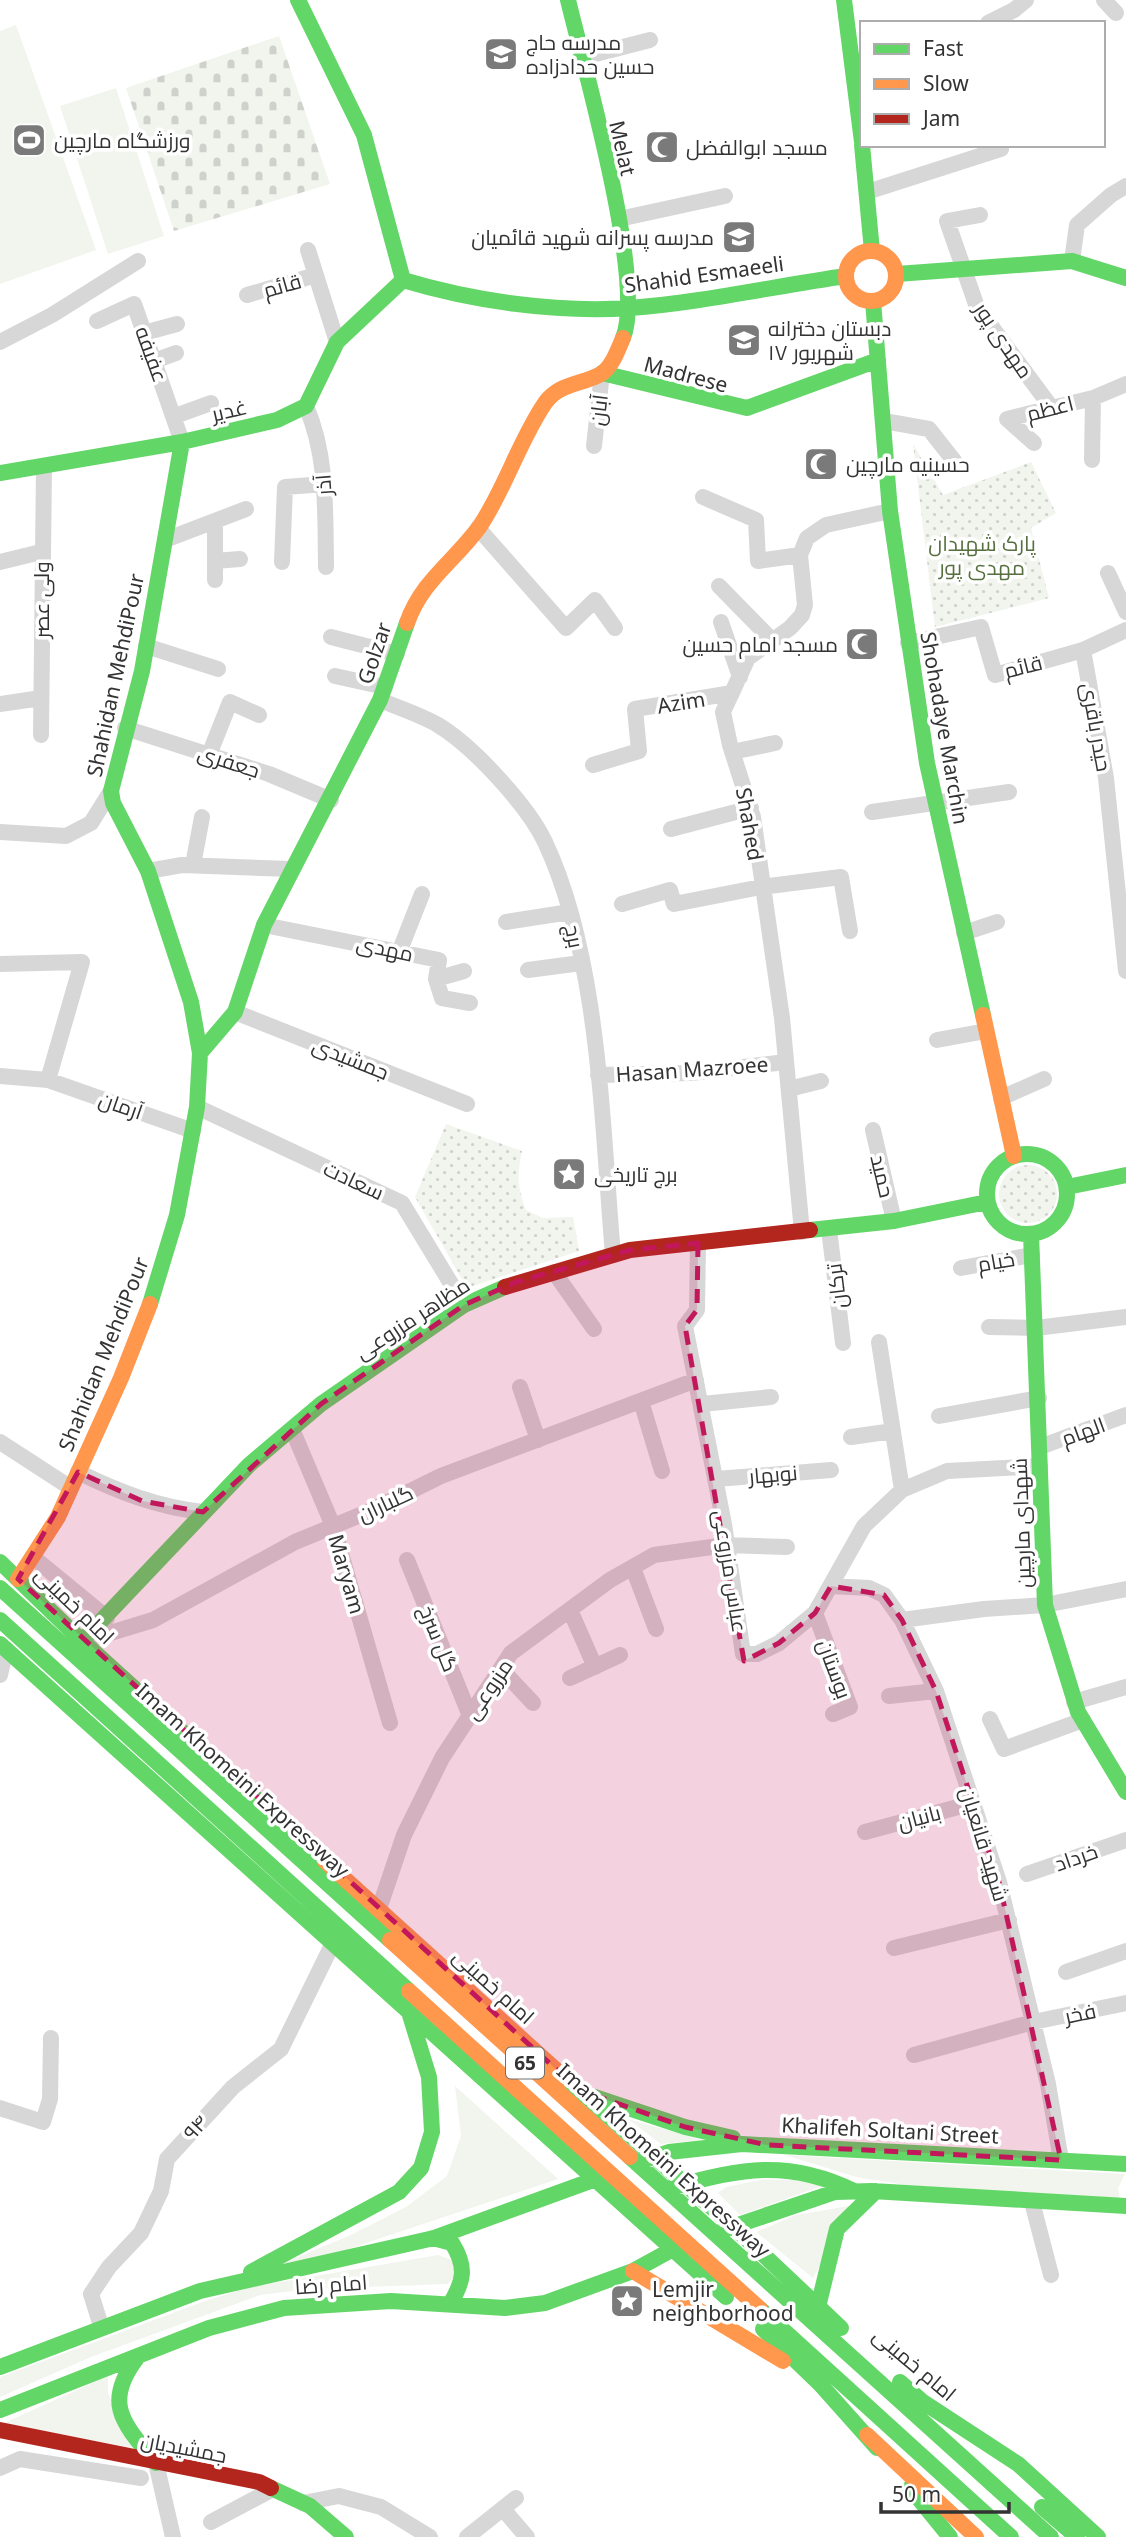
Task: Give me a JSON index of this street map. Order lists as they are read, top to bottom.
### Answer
{
  "streets": {
    "main road": [
      "Melat",
      "Shahid Esmaeeli",
      "Madrese",
      "غدیر",
      "Golzar",
      "Shahidan MehdiPour",
      "Shohadaye Marchin",
      "مظاهر مزروعی",
      "شهدای مارچین",
      "امام خمینی",
      "Imam Khomeini Expressway",
      "65",
      "Khalifeh Soltani Street",
      "امام رضا",
      "جمشیدیان"
    ],
    "street": [
      "قائم",
      "مهدی پور",
      "عفیفه",
      "اعظم",
      "آبان",
      "آذر",
      "ولی عصر",
      "Azim",
      "حیدر باقری",
      "جعفری",
      "Shahed",
      "برج",
      "مهدی",
      "جمشیدی",
      "Hasan Mazroee",
      "آرمان",
      "حمید",
      "سعادت",
      "خیام",
      "ترکان",
      "الهام",
      "نوبهار",
      "گلباران",
      "عباس مزروعی",
      "Maryam",
      "گل سرخ",
      "بوستان",
      "مزروعی",
      "بانیان",
      "شهید قانعیان",
      "خرداد",
      "فخر",
      "۹۴"
    ]
  },
  "crossings": [
    ["Melat", "Shahid Esmaeeli"],
    ["Shahid Esmaeeli", "Shohadaye Marchin"],
    ["قائم", "حیدر باقری"],
    ["قائم", "Shohadaye Marchin"],
    ["مهدی پور", "اعظم"],
    ["عفیفه", "غدیر"],
    ["عفیفه", "Shahidan MehdiPour"],
    ["Madrese", "آبان"],
    ["Madrese", "Golzar"],
    ["Madrese", "Shohadaye Marchin"],
    ["غدیر", "آذر"],
    ["غدیر", "ولی عصر"],
    ["غدیر", "Shahidan MehdiPour"],
    ["آبان", "Golzar"],
    ["Golzar", "Shahidan MehdiPour"],
    ["Golzar", "جعفری"],
    ["Golzar", "برج"],
    ["Golzar", "مهدی"],
    ["Golzar", "جمشیدی"],
    ["Shahidan MehdiPour", "جعفری"],
    ["Shahidan MehdiPour", "آرمان"],
    ["Shahidan MehdiPour", "سعادت"],
    ["Shahidan MehdiPour", "امام خمینی"],
    ["Azim", "Shahed"],
    ["Shohadaye Marchin", "مظاهر مزروعی"],
    ["Shohadaye Marchin", "شهدای مارچین"],
    ["Shahed", "Hasan Mazroee"],
    ["Shahed", "مظاهر مزروعی"],
    ["برج", "Hasan Mazroee"],
    ["برج", "مظاهر مزروعی"],
    ["حمید", "مظاهر مزروعی"],
    ["سعادت", "مظاهر مزروعی"],
    ["خیام", "شهدای مارچین"],
    ["ترکان", "مظاهر مزروعی"],
    ["مظاهر مزروعی", "گلباران"],
    ["مظاهر مزروعی", "شهدای مارچین"],
    ["مظاهر مزروعی", "عباس مزروعی"],
    ["مظاهر مزروعی", "Maryam"],
    ["مظاهر مزروعی", "امام خمینی"],
    ["الهام", "شهدای مارچین"],
    ["نوبهار", "عباس مزروعی"],
    ["گلباران", "عباس مزروعی"],
    ["گلباران", "Maryam"],
    ["گلباران", "امام خمینی"],
    ["شهدای مارچین", "عباس مزروعی"],
    ["عباس مزروعی", "بوستان"],
    ["عباس مزروعی", "مزروعی"],
    ["عباس مزروعی", "شهید قانعیان"],
    ["امام خمینی", "مزروعی"],
    ["امام خمینی", "Khalifeh Soltani Street"],
    ["امام خمینی", "امام رضا"],
    ["گل سرخ", "مزروعی"],
    ["بانیان", "شهید قانعیان"],
    ["شهید قانعیان", "فخر"],
    ["شهید قانعیان", "Khalifeh Soltani Street"],
    ["۹۴", "امام رضا"],
    ["Khalifeh Soltani Street", "امام رضا"]
  ],
  "parks": ["پارک شهیدان مهدی پور"],
  "places": {
    "school or university": ["مدرسه حاج حسین حدادزاده", "مدرسه پسرانه شهید قائمیان", "دبستان دخترانه ۱۷ شهریور"],
    "sports": ["ورزشگاه مارچین"],
    "mosque": ["مسجد ابوالفضل", "حسینیه مارچین", "مسجد امام حسین"],
    "place": ["برج تاریخی", "Lemjir neighborhood"]
  },
  "legend": ["Fast", "Slow", "Jam"],
  "scale_bar": "50 m"
}
